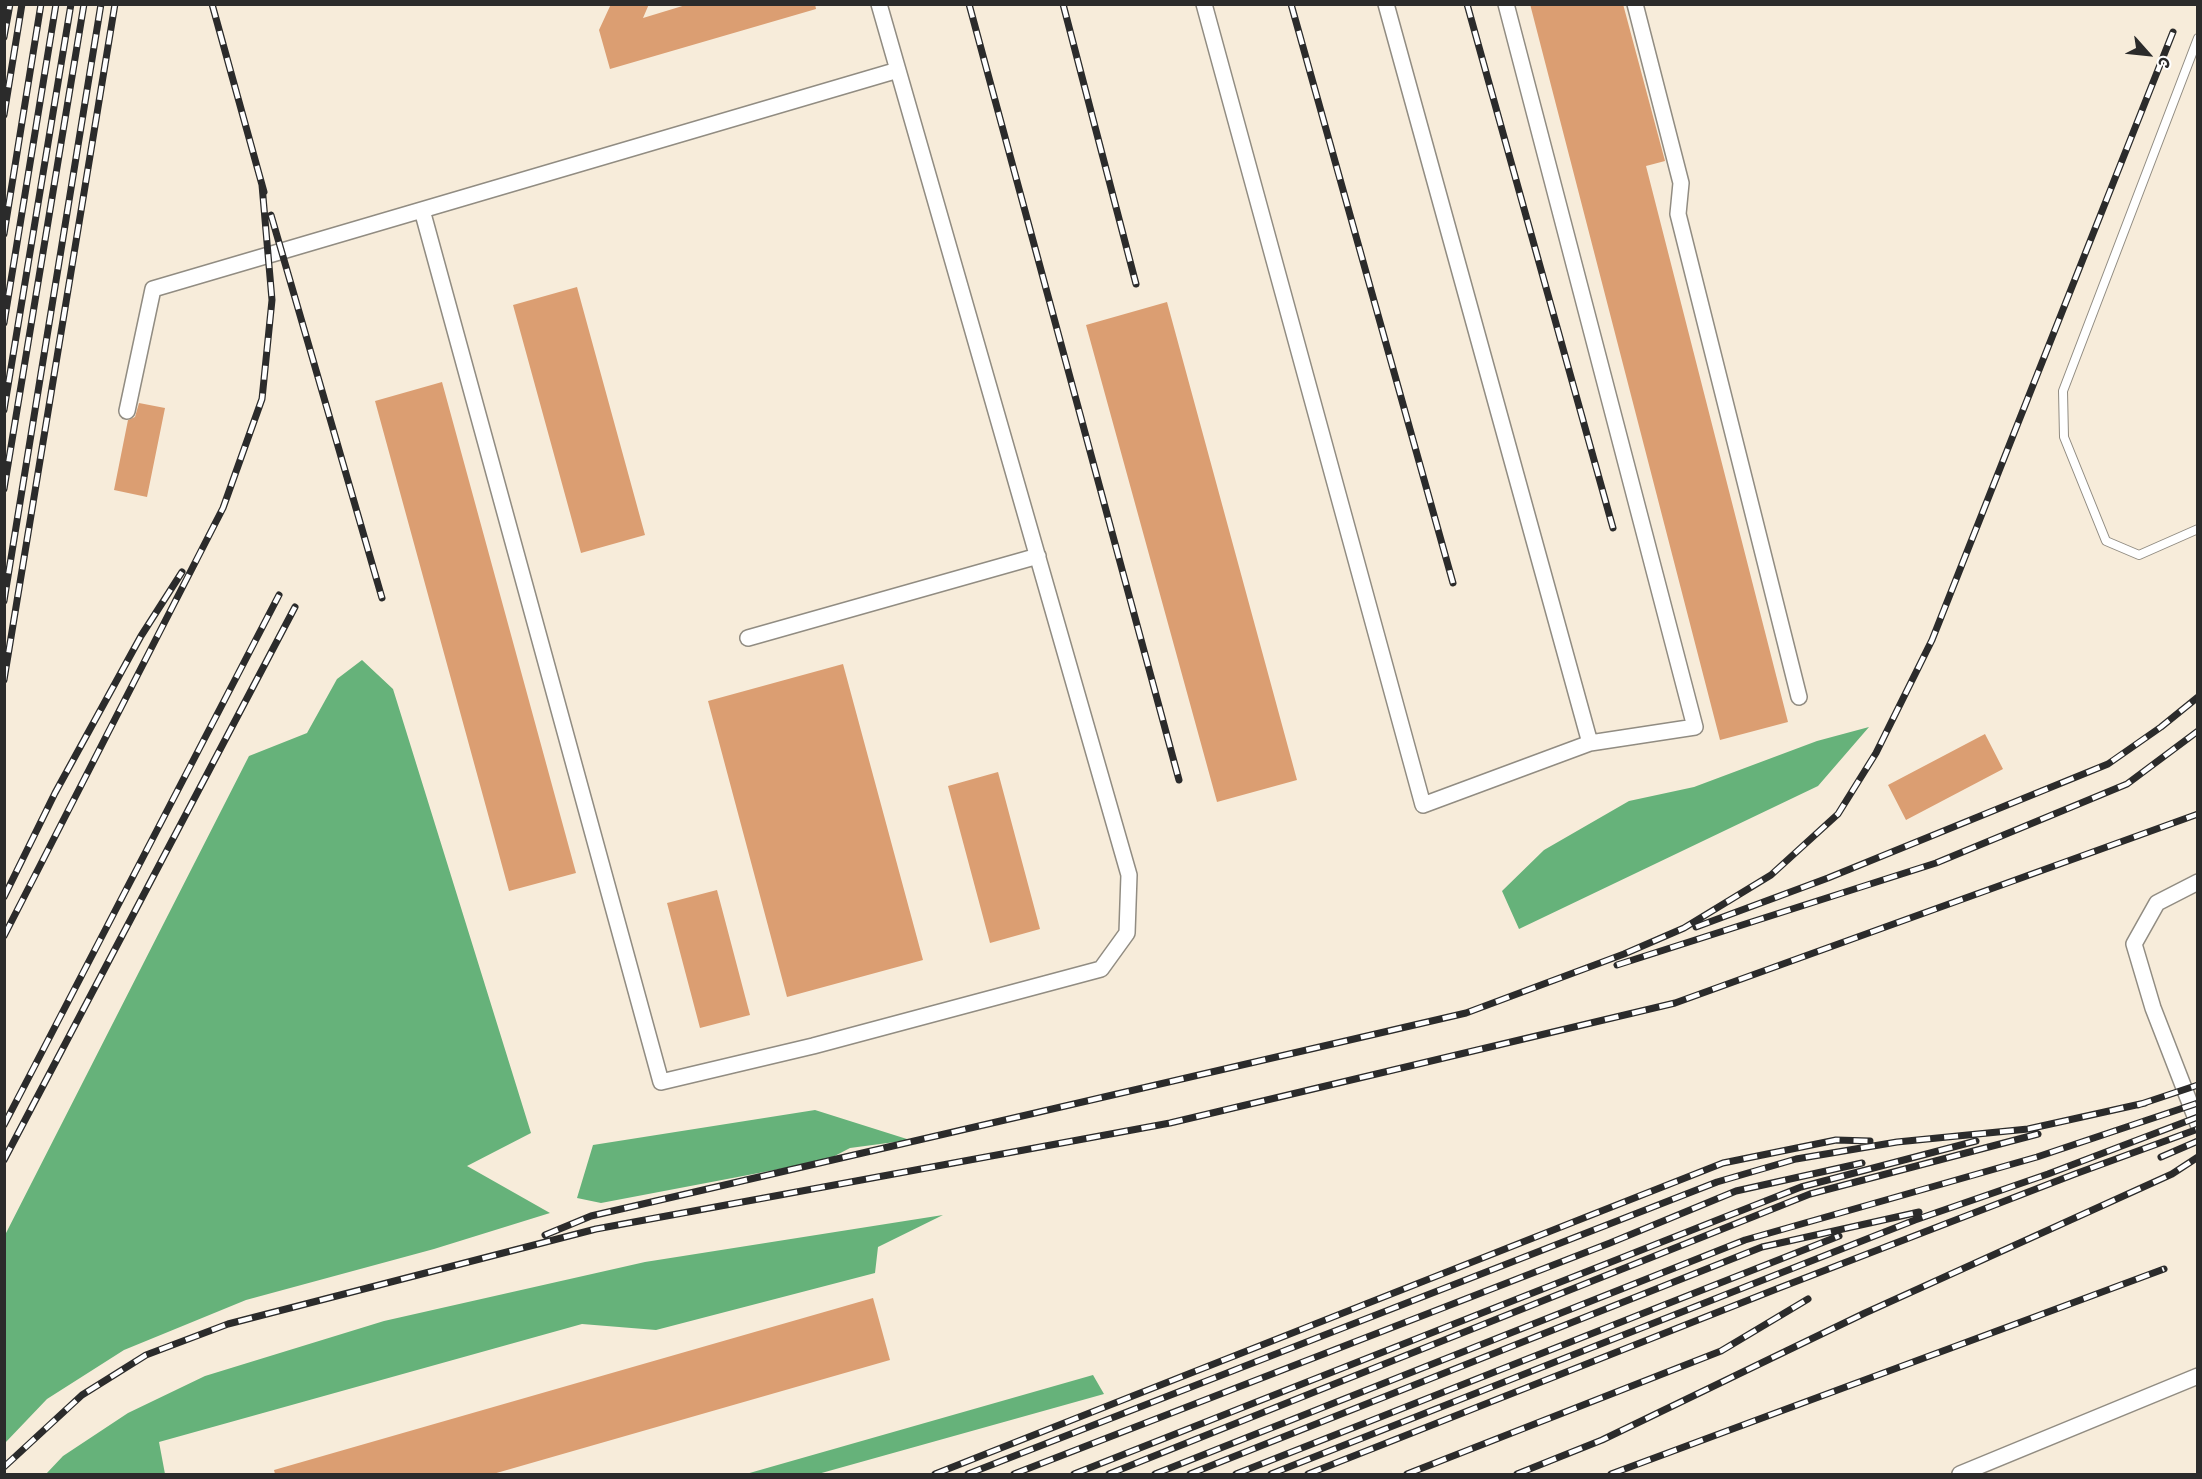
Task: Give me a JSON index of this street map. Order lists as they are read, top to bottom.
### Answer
{
  "north": "bottom right"
}
